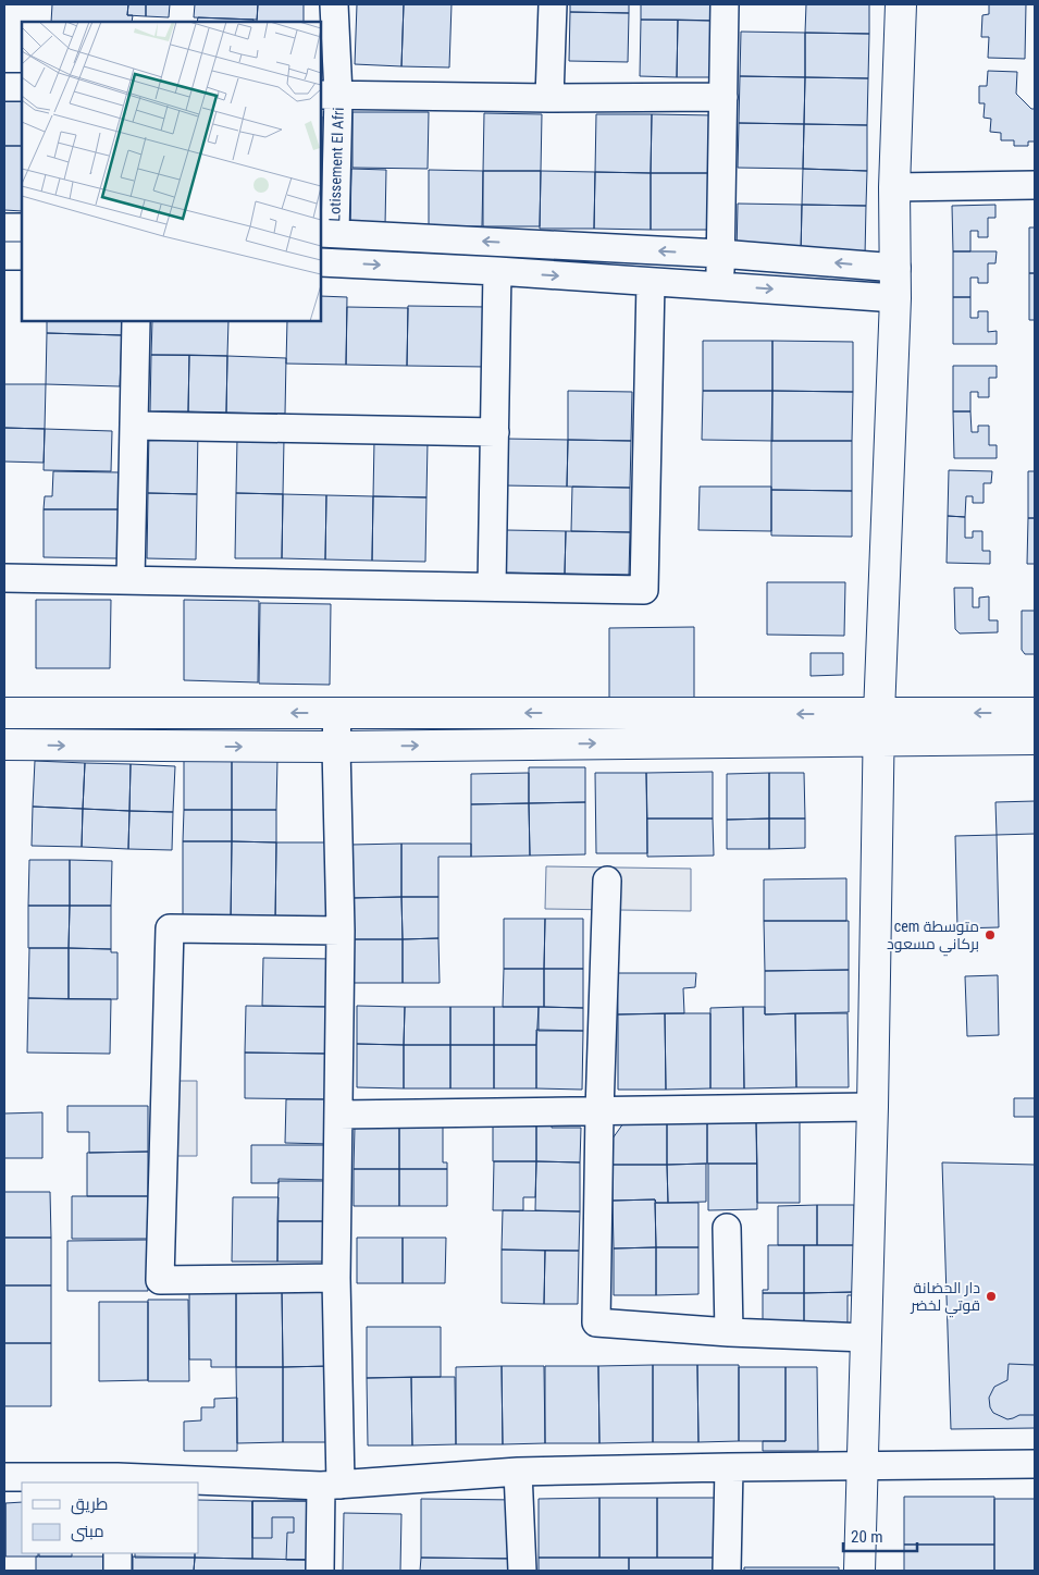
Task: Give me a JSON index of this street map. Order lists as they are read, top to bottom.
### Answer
{
  "streets": {
    "street": ["Lotissement El Afri"]
  },
  "places": ["cem متوسطة بركاني مسعود", "دار الحضانة قوتي لخضر"],
  "legend": ["طريق", "مبنى"],
  "scale_bar": "20 m"
}
